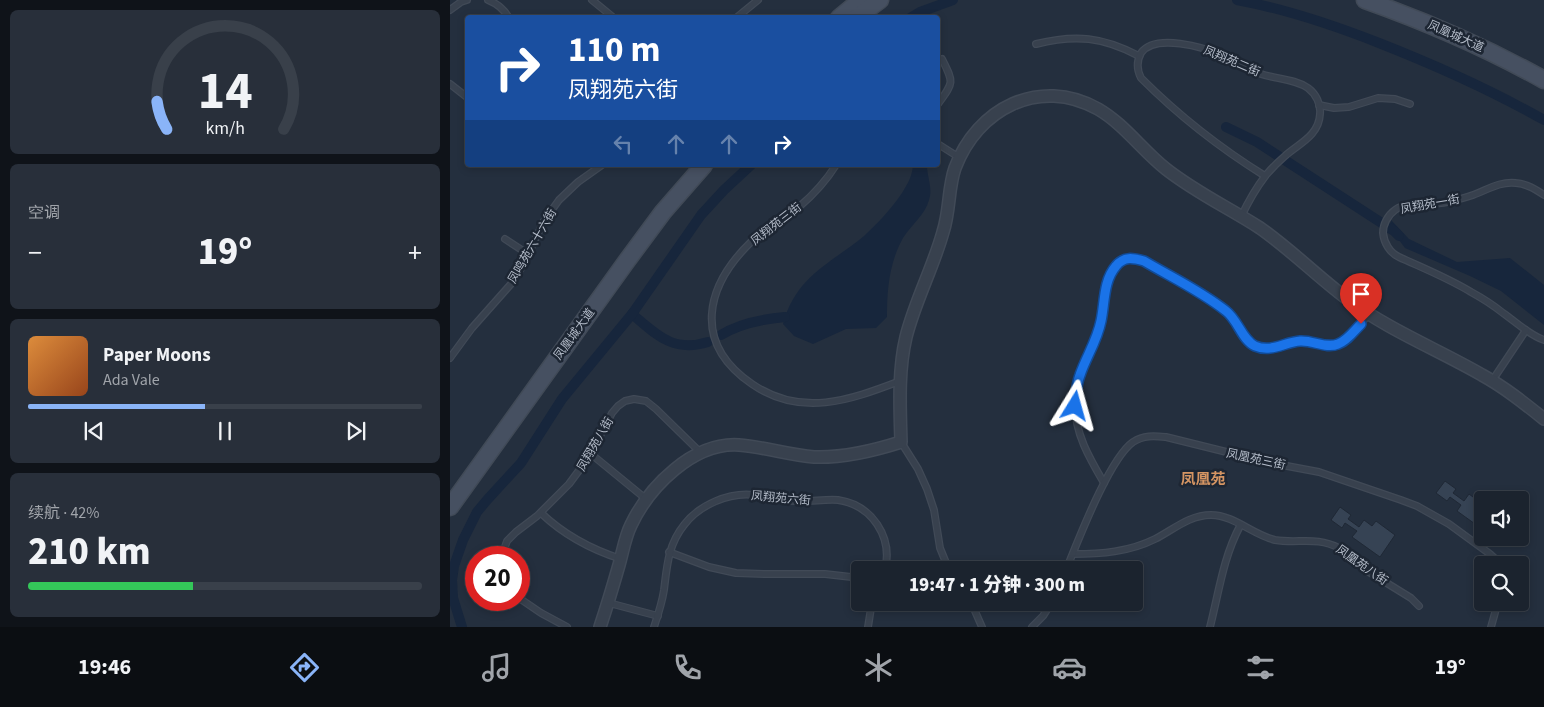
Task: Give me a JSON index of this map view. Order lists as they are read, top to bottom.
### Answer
{
  "streets": {
    "main road": ["凤凰城大道"],
    "lane": [
      "凤翔苑二街",
      "凤翔苑一街",
      "凤翔苑三街",
      "凤鸣苑六十六街",
      "凤翔苑八街",
      "凤凰苑三街",
      "凤翔苑六街",
      "凤凰苑八街"
    ]
  },
  "crossings": [
    ["凤凰苑三街", "凤凰苑八街"]
  ],
  "districts": ["凤凰苑"],
  "page": {
    "turn": ["110 m", "凤翔苑六街"],
    "tile": [
      "空调",
      ["续航 · 42%", "210 km"]
    ],
    "heat": ["−", "19°", "+"],
    "song": ["Paper Moons", "Ada Vale"],
    "limit": "20",
    "trip": "19:47 · 1 分钟 · 300 m",
    "tabs": ["19:46", "19°"],
    "gauge": ["14", "km/h"]
  }
}
